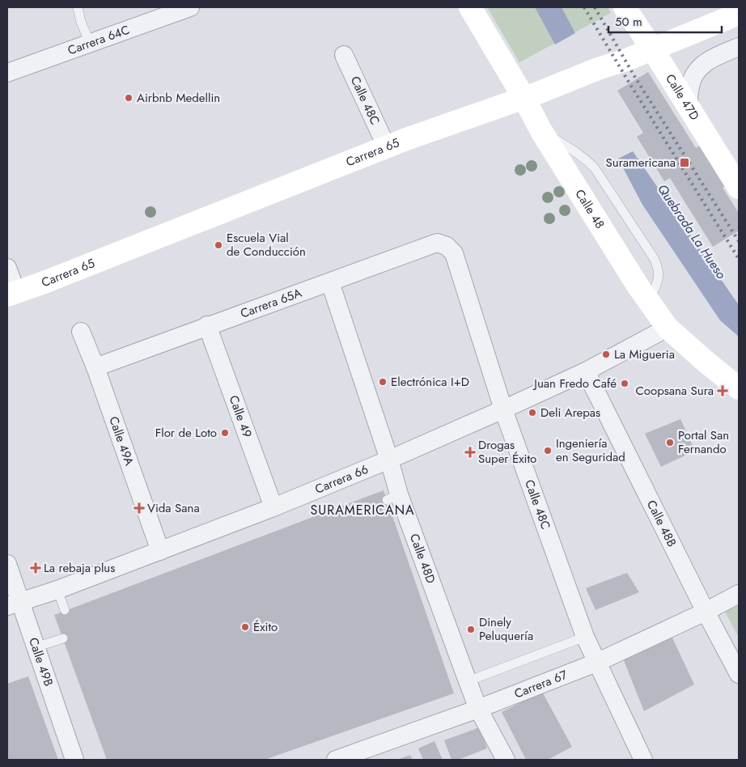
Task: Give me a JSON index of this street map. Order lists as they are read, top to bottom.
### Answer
{
  "streets": {
    "main road": ["Calle 47D", "Carrera 65", "Calle 48"],
    "street": [
      "Carrera 64C",
      "Calle 48C",
      "Carrera 65A",
      "Calle 49",
      "Calle 49A",
      "Carrera 66",
      "Calle 48B",
      "Calle 48D",
      "Calle 49B",
      "Carrera 67"
    ]
  },
  "crossings": [
    ["Calle 47D", "Carrera 65"],
    ["Calle 48C", "Carrera 65"],
    ["Calle 48C", "Carrera 65A"],
    ["Calle 48C", "Carrera 66"],
    ["Calle 48C", "Carrera 67"],
    ["Carrera 65", "Calle 48"],
    ["Calle 48", "Carrera 66"],
    ["Carrera 65A", "Calle 49"],
    ["Carrera 65A", "Calle 49A"],
    ["Carrera 65A", "Calle 48D"],
    ["Calle 49", "Carrera 66"],
    ["Calle 49A", "Carrera 66"],
    ["Carrera 66", "Calle 48B"],
    ["Carrera 66", "Calle 48D"],
    ["Carrera 66", "Calle 49B"],
    ["Calle 48B", "Carrera 67"],
    ["Calle 48D", "Carrera 67"]
  ],
  "districts": ["SURAMERICANA"],
  "water": ["Quebrada La Hueso"],
  "places": {
    "other": [
      "Airbnb Medellin",
      "Escuela Vial de Conducción",
      "La Migueria",
      "Electrónica I+D",
      "Juan Fredo Café",
      "Deli Arepas",
      "Flor de Loto",
      "Portal San Fernando",
      "Ingeniería en Seguridad",
      "Éxito",
      "Dinely Peluquería"
    ],
    "transit": ["Suramericana"],
    "health": [
      "Coopsana Sura",
      "Drogas Super Éxito",
      "Vida Sana",
      "La rebaja plus"
    ]
  },
  "scale_bar": "50 m"
}
